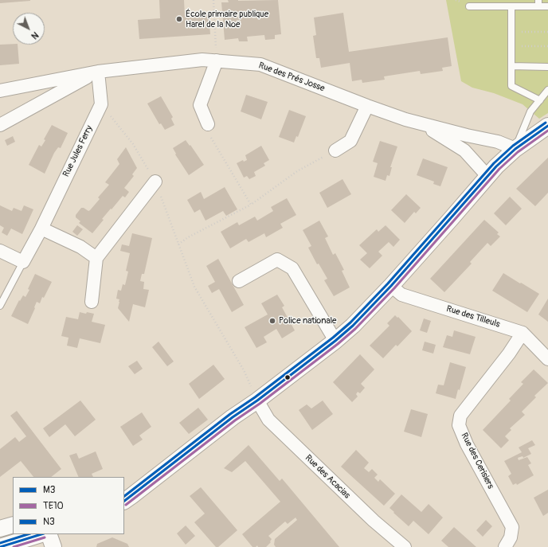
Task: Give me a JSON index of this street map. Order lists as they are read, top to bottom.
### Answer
{
  "streets": {
    "street": [
      "Rue des Prés Josse",
      "Rue Jules Ferry",
      "Rue des Tilleuls",
      "Rue des Cerisiers",
      "Rue des Acacias"
    ]
  },
  "crossings": [
    ["Rue des Tilleuls", "Rue des Cerisiers"]
  ],
  "places": ["École primaire publique Harel de la Noë", "Police nationale"],
  "lines": ["transit line N3", "transit line M3", "transit line TE10"],
  "legend": ["M3", "TE10", "N3"],
  "north": "bottom right"
}
